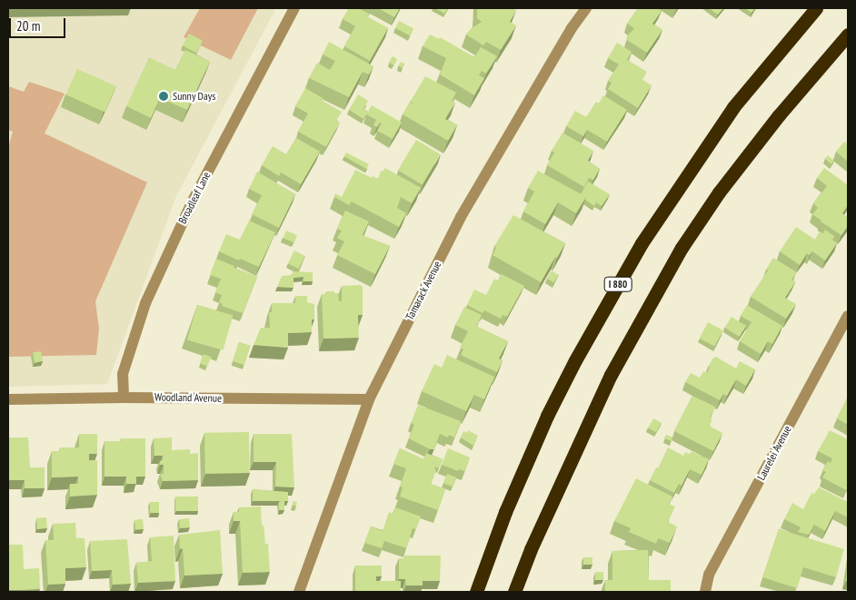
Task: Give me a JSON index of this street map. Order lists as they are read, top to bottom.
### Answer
{
  "streets": {
    "highway": ["I 880"],
    "street": [
      "Broadleaf Lane",
      "Tamarack Avenue",
      "Woodland Avenue",
      "Laurelei Avenue"
    ]
  },
  "crossings": [
    ["Broadleaf Lane", "Woodland Avenue"],
    ["Tamarack Avenue", "Woodland Avenue"]
  ],
  "places": ["Sunny Days"],
  "scale_bar": "20 m"
}
